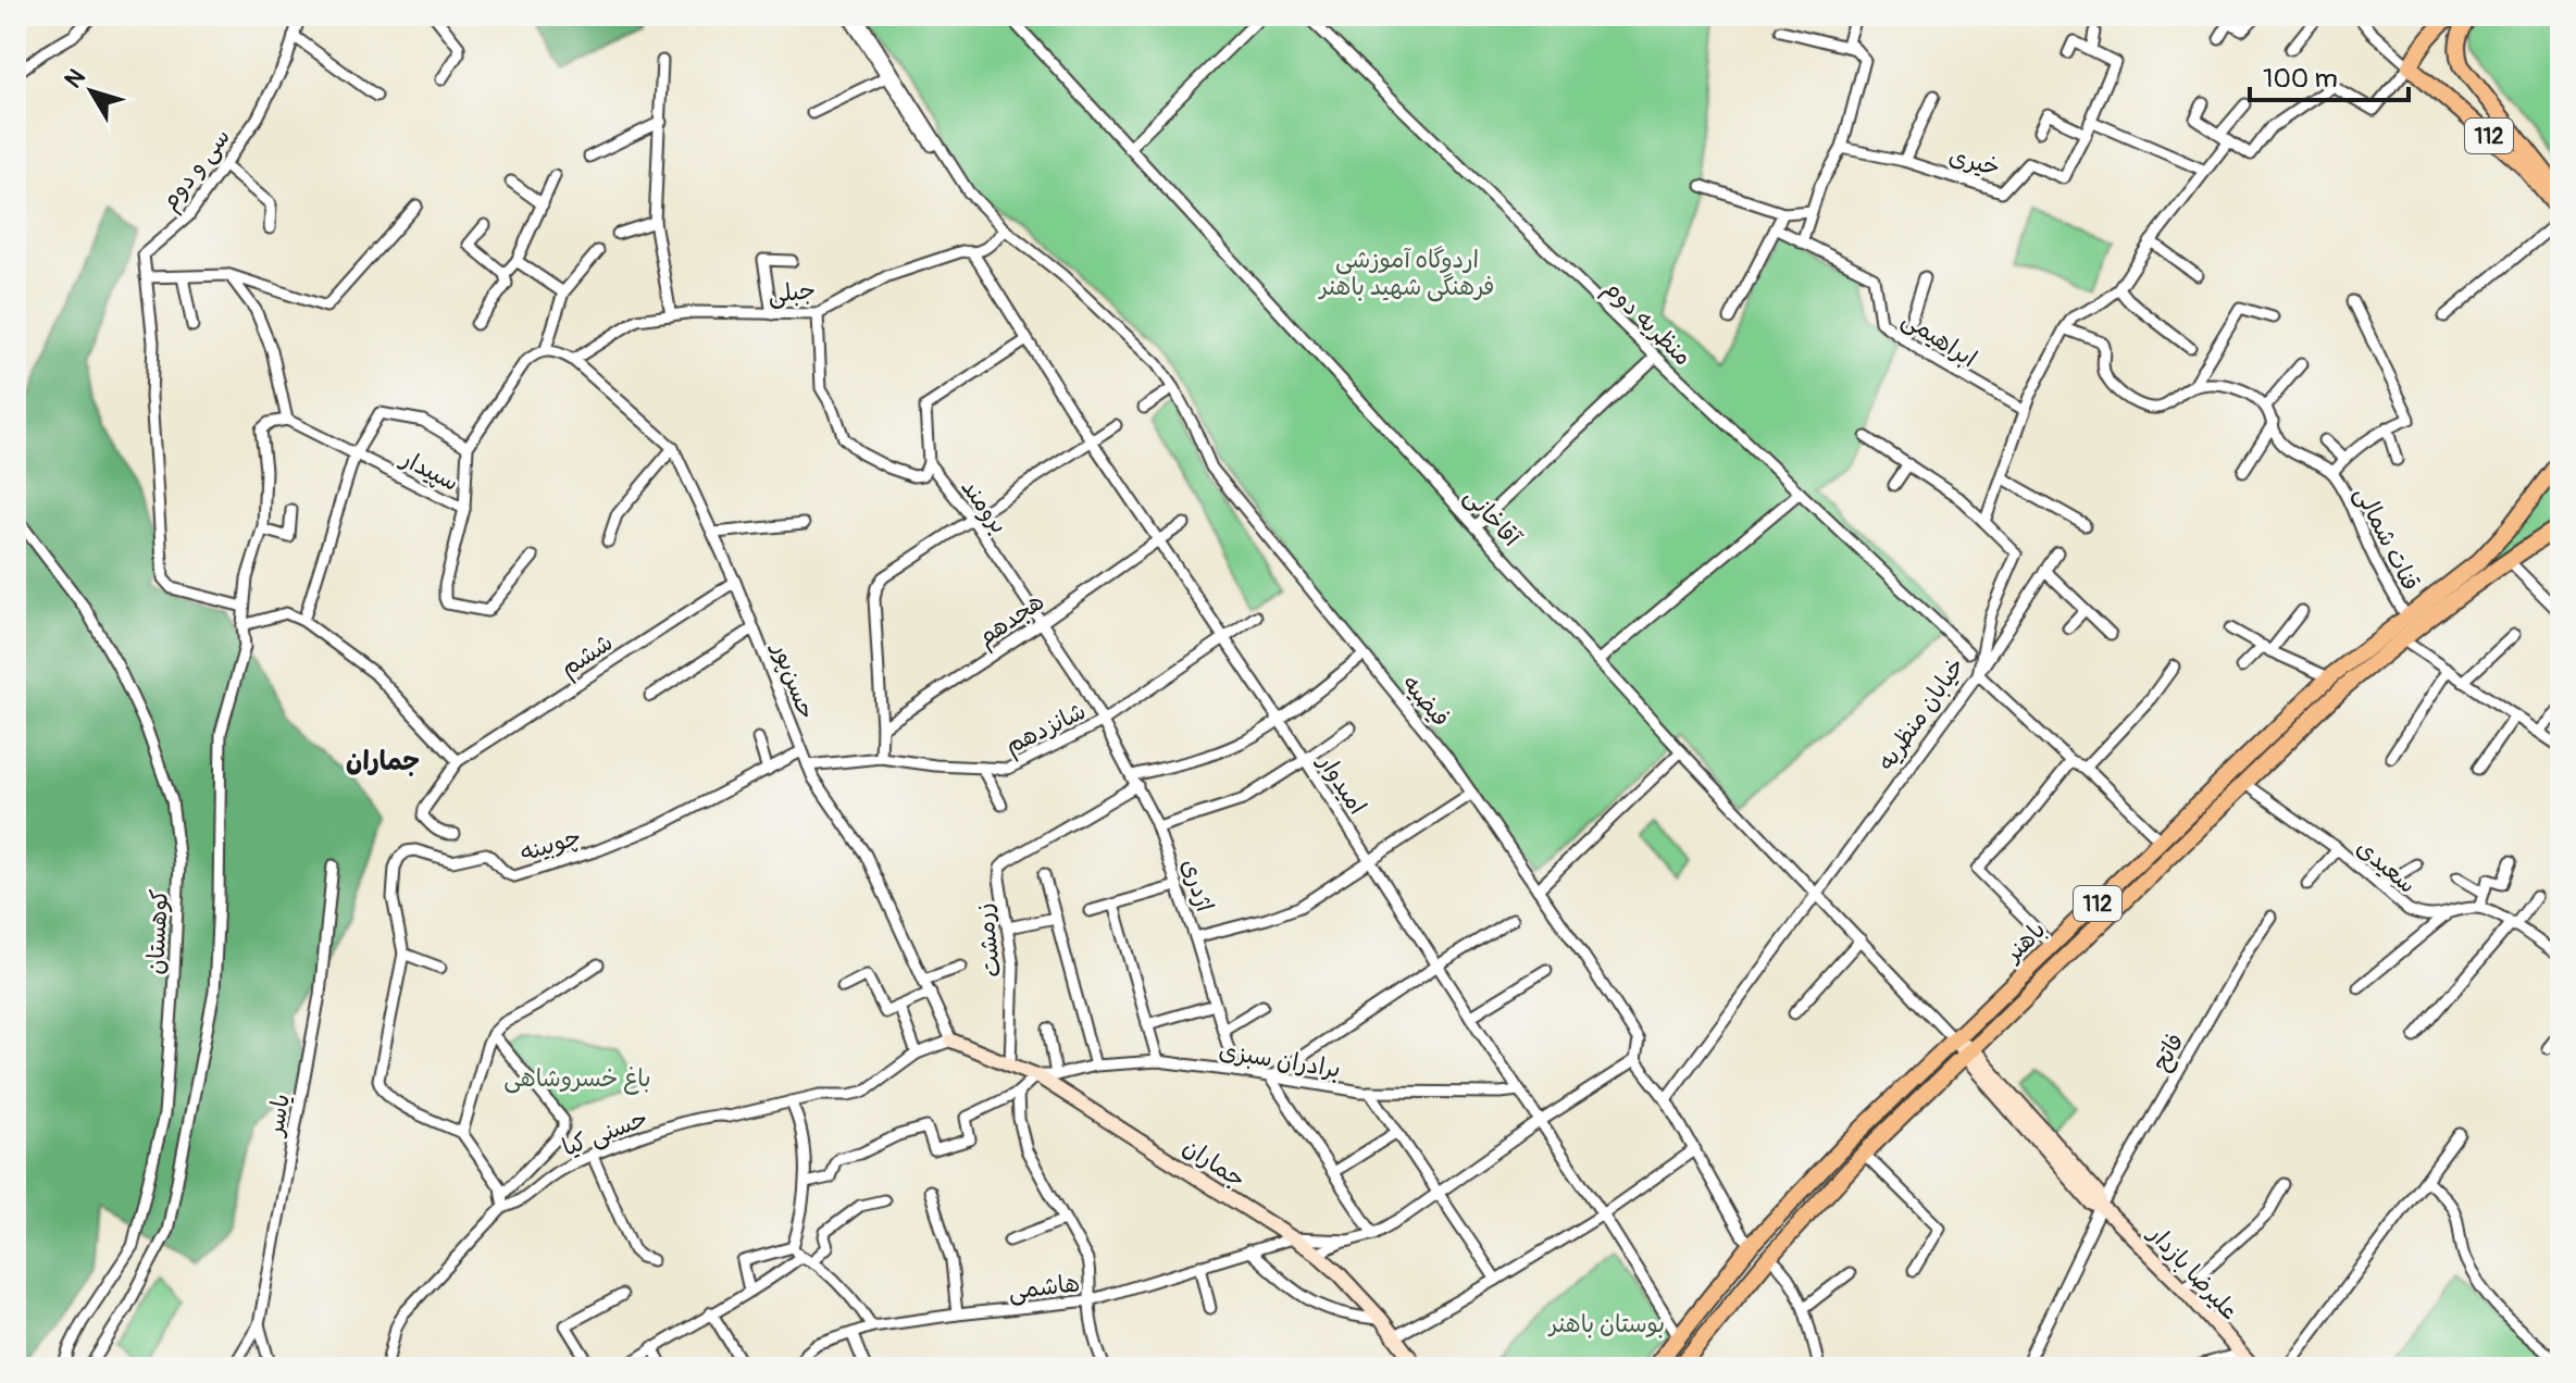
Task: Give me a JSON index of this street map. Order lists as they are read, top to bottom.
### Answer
{
  "streets": {
    "main road": [
      "112",
      "باهنر",
      "جماران",
      "علیرضا بازدار"
    ],
    "street": [
      "خیری",
      "سی و دوم",
      "جبلی",
      "منظریه دوم",
      "ابراهیمی",
      "سپیدار",
      "برومند",
      "آقاخانی",
      "قنات شمالى",
      "هجدهم",
      "ششم",
      "حسن‌پور",
      "فیضیه",
      "خیابان منظریه",
      "شانزدهم",
      "امیدوار",
      "چوبینه",
      "سعیدی",
      "اژدری",
      "کوهستان",
      "زرمشت",
      "فاتح",
      "برادران سبزی",
      "یاسر",
      "حسنی کیا",
      "هاشمی"
    ]
  },
  "crossings": [
    ["جبلی", "حسن‌پور"],
    ["جبلی", "امیدوار"],
    ["برومند", "هجدهم"],
    ["برومند", "شانزدهم"],
    ["برومند", "اژدری"],
    ["آقاخانی", "خیابان منظریه"],
    ["آقاخانی", "باهنر"],
    ["آقاخانی", "علیرضا بازدار"],
    ["قنات شمالى", "باهنر"],
    ["هجدهم", "امیدوار"],
    ["ششم", "حسن‌پور"],
    ["حسن‌پور", "شانزدهم"],
    ["حسن‌پور", "چوبینه"],
    ["حسن‌پور", "حسنی کیا"],
    ["حسن‌پور", "جماران"],
    ["فیضیه", "خیابان منظریه"],
    ["فیضیه", "باهنر"],
    ["شانزدهم", "امیدوار"],
    ["شانزدهم", "اژدری"],
    ["امیدوار", "باهنر"],
    ["امیدوار", "برادران سبزی"],
    ["چوبینه", "حسنی کیا"],
    ["سعیدی", "باهنر"],
    ["اژدری", "زرمشت"],
    ["اژدری", "برادران سبزی"],
    ["زرمشت", "جماران"],
    ["باهنر", "علیرضا بازدار"],
    ["فاتح", "علیرضا بازدار"],
    ["برادران سبزی", "جماران"],
    ["حسنی کیا", "جماران"],
    ["جماران", "هاشمی"]
  ],
  "districts": ["جماران"],
  "parks": ["اردوگاه آموزشی فرهنگی شهید باهنر", "باغ خسروشاهی", "بوستان باهنر"],
  "scale_bar": "100 m",
  "north": "top left"
}
